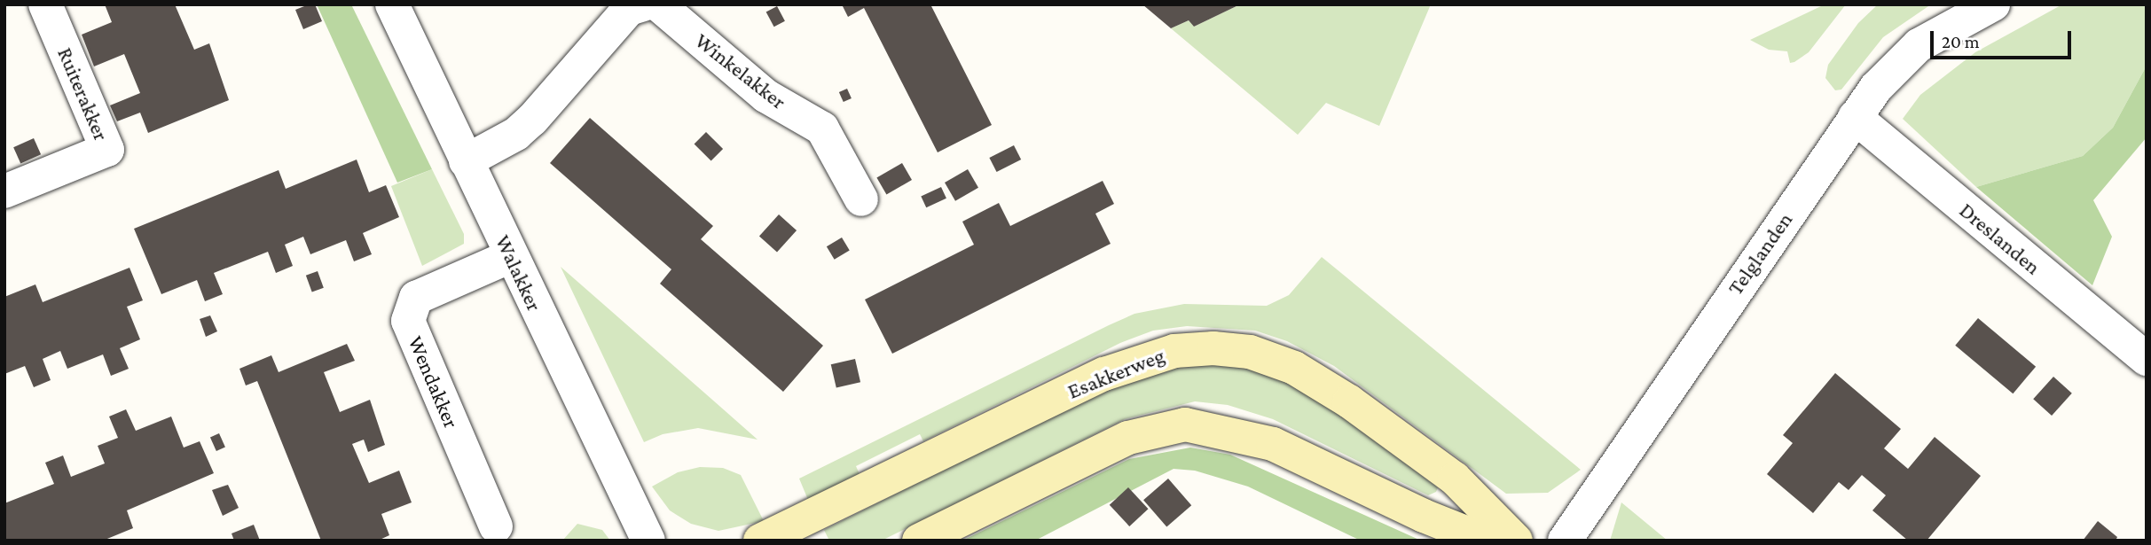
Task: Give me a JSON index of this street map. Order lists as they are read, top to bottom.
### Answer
{
  "streets": {
    "street": [
      "Winkelakker",
      "Ruiterakker",
      "Dreslanden",
      "Telglanden",
      "Walakker",
      "Esakkerweg",
      "Wendakker"
    ]
  },
  "crossings": [
    ["Dreslanden", "Telglanden"],
    ["Walakker", "Wendakker"]
  ],
  "scale_bar": "20 m"
}
